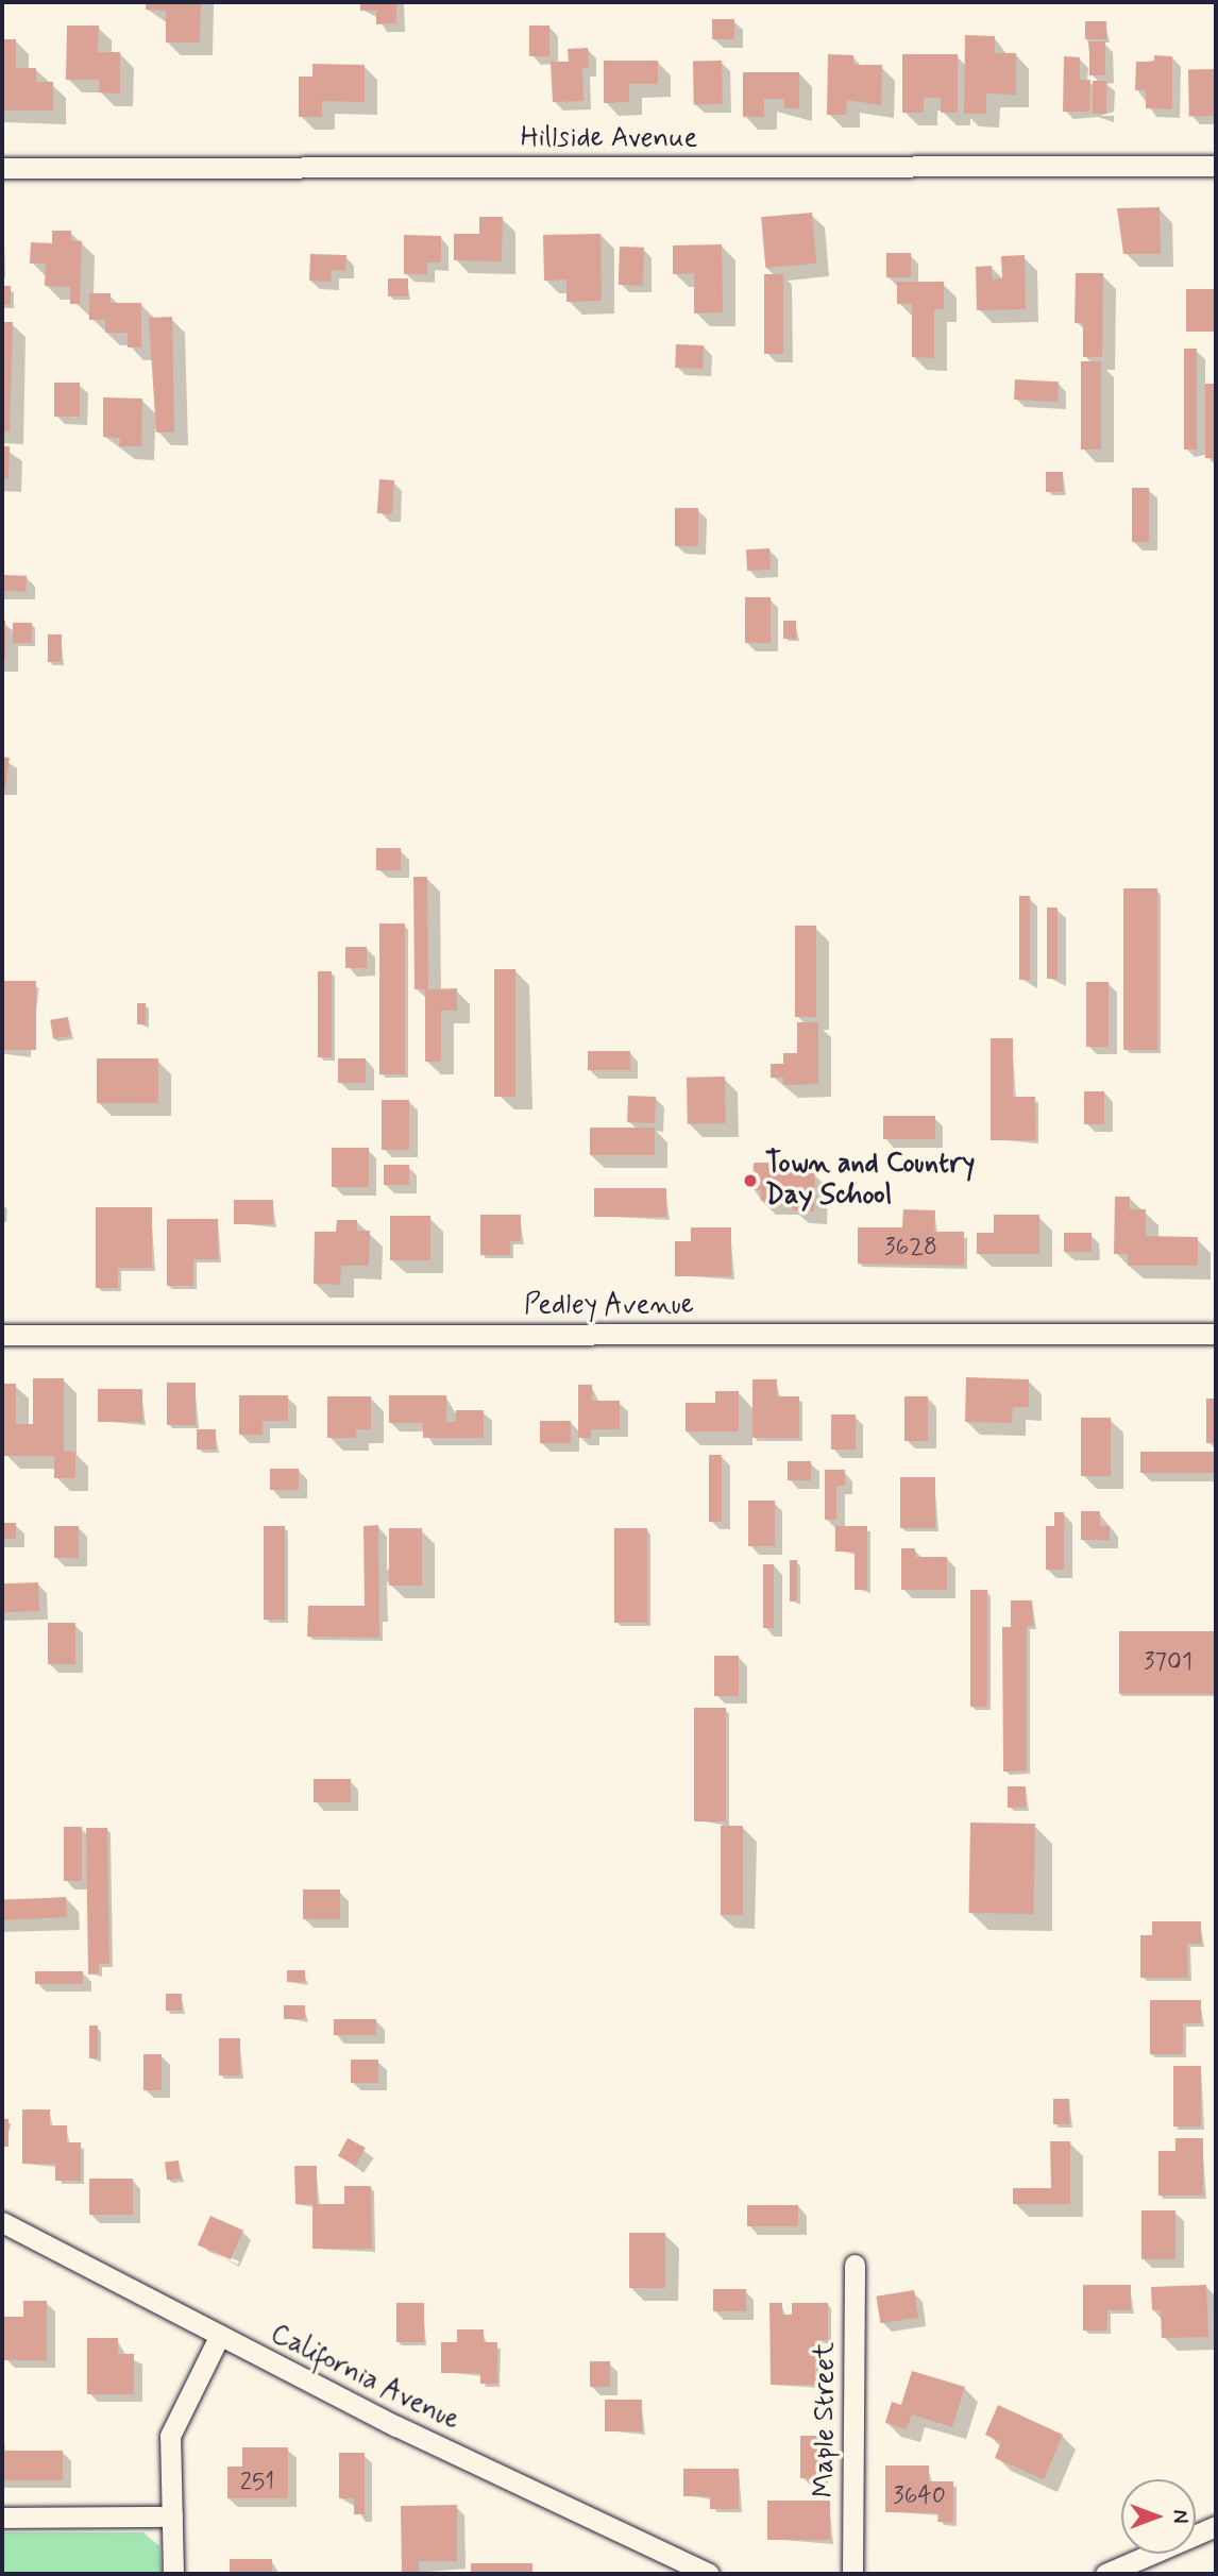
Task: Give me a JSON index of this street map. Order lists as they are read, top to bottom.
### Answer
{
  "streets": {
    "street": [
      "Hillside Avenue",
      "Pedley Avenue",
      "California Avenue",
      "Maple Street"
    ]
  },
  "places": ["Town and Country Day School"],
  "house_numbers": [
    "3628",
    "3701",
    "251",
    "3640"
  ],
  "north": "right"
}
